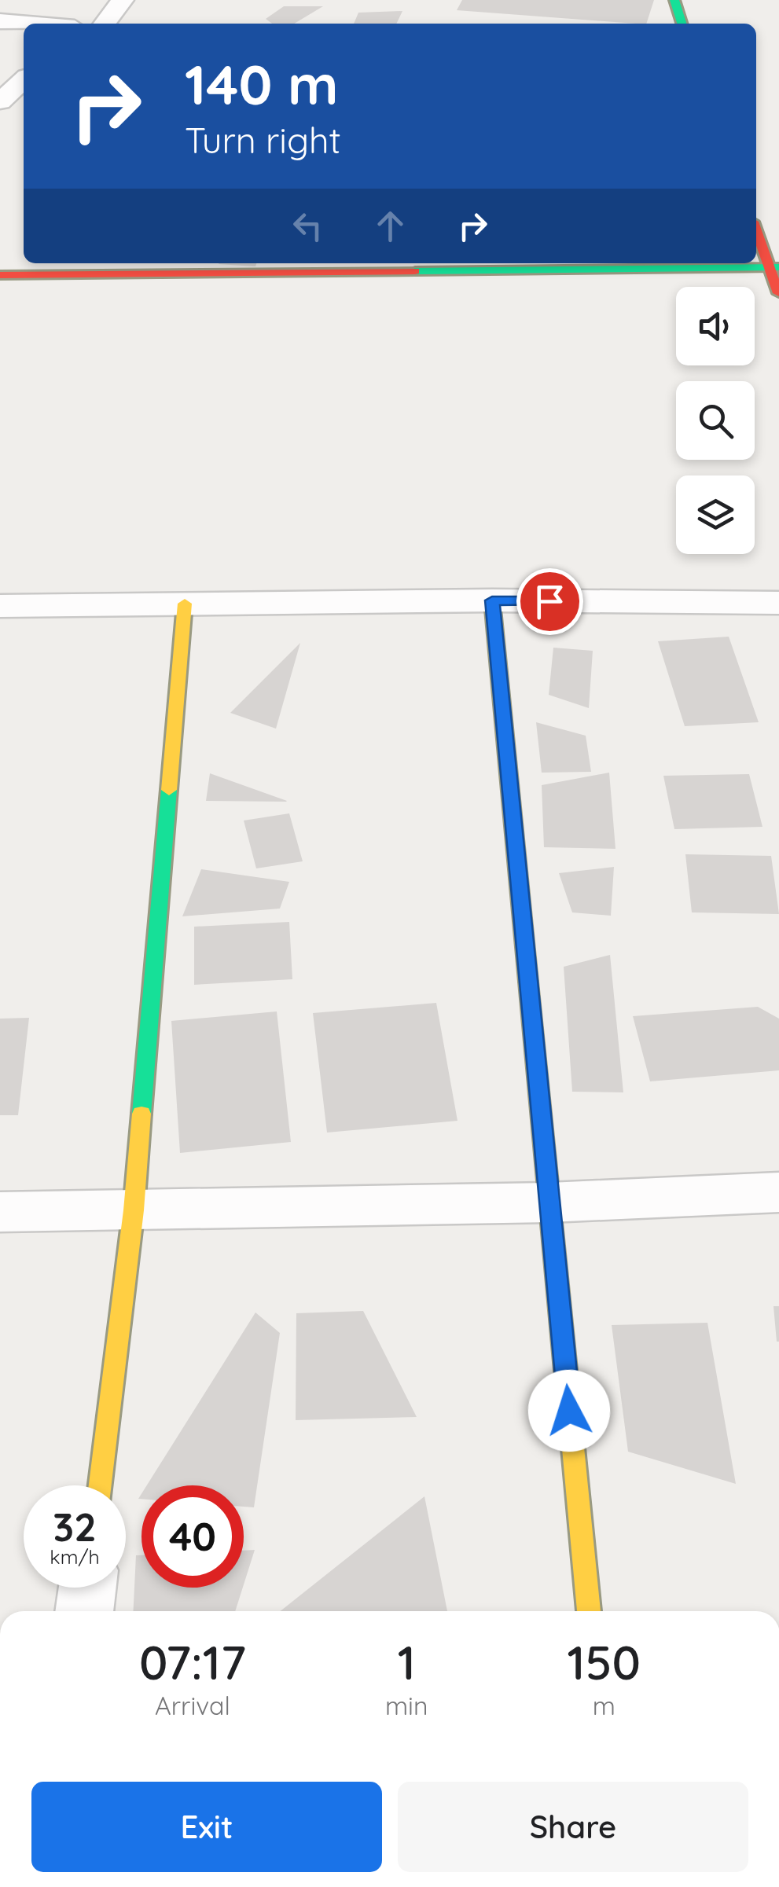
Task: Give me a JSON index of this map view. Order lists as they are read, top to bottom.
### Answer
{
  "page": {
    "turn": ["140 m", "Turn right"],
    "speed": "32 km/h",
    "limit": "40",
    "eta": [
      "07:17",
      "Arrival",
      "1",
      "min",
      "150",
      "m"
    ],
    "buttons": ["Exit", "Share"]
  }
}
